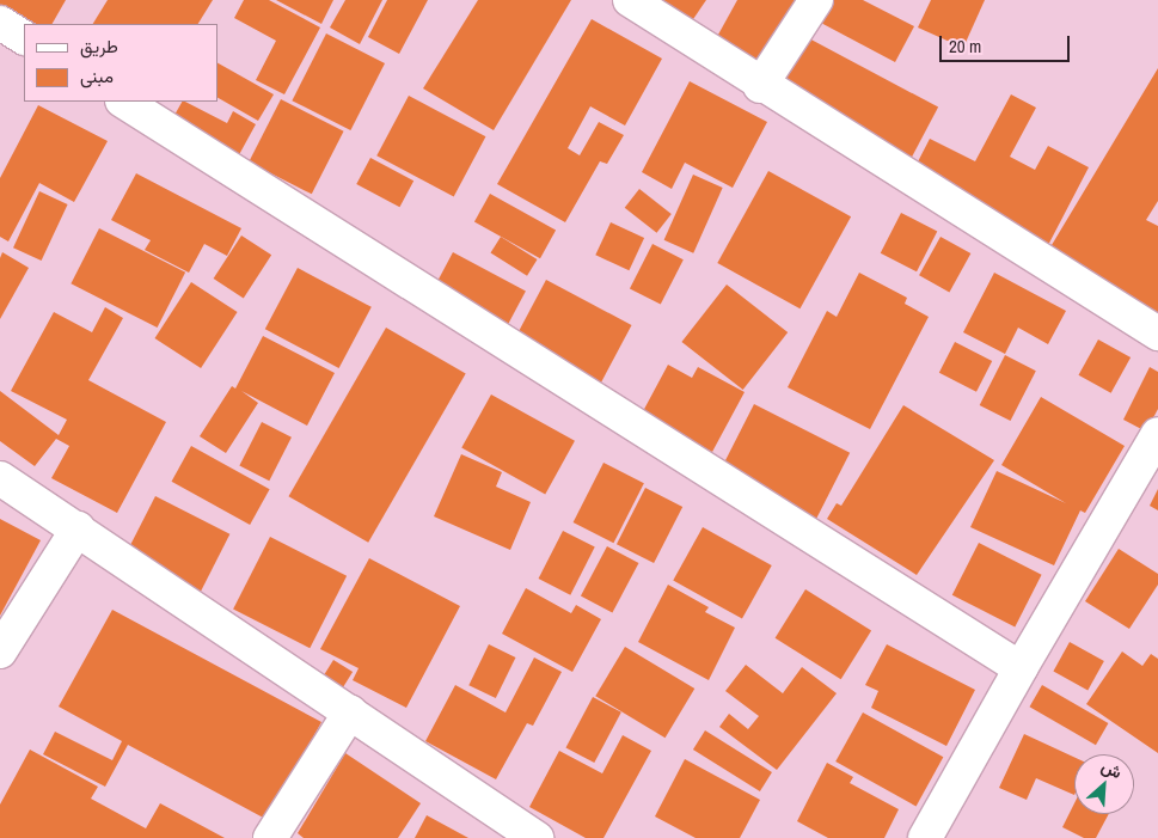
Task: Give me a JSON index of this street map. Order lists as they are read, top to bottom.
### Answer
{
  "legend": ["طريق", "مبنى"],
  "scale_bar": "20 m",
  "north": "top right"
}
